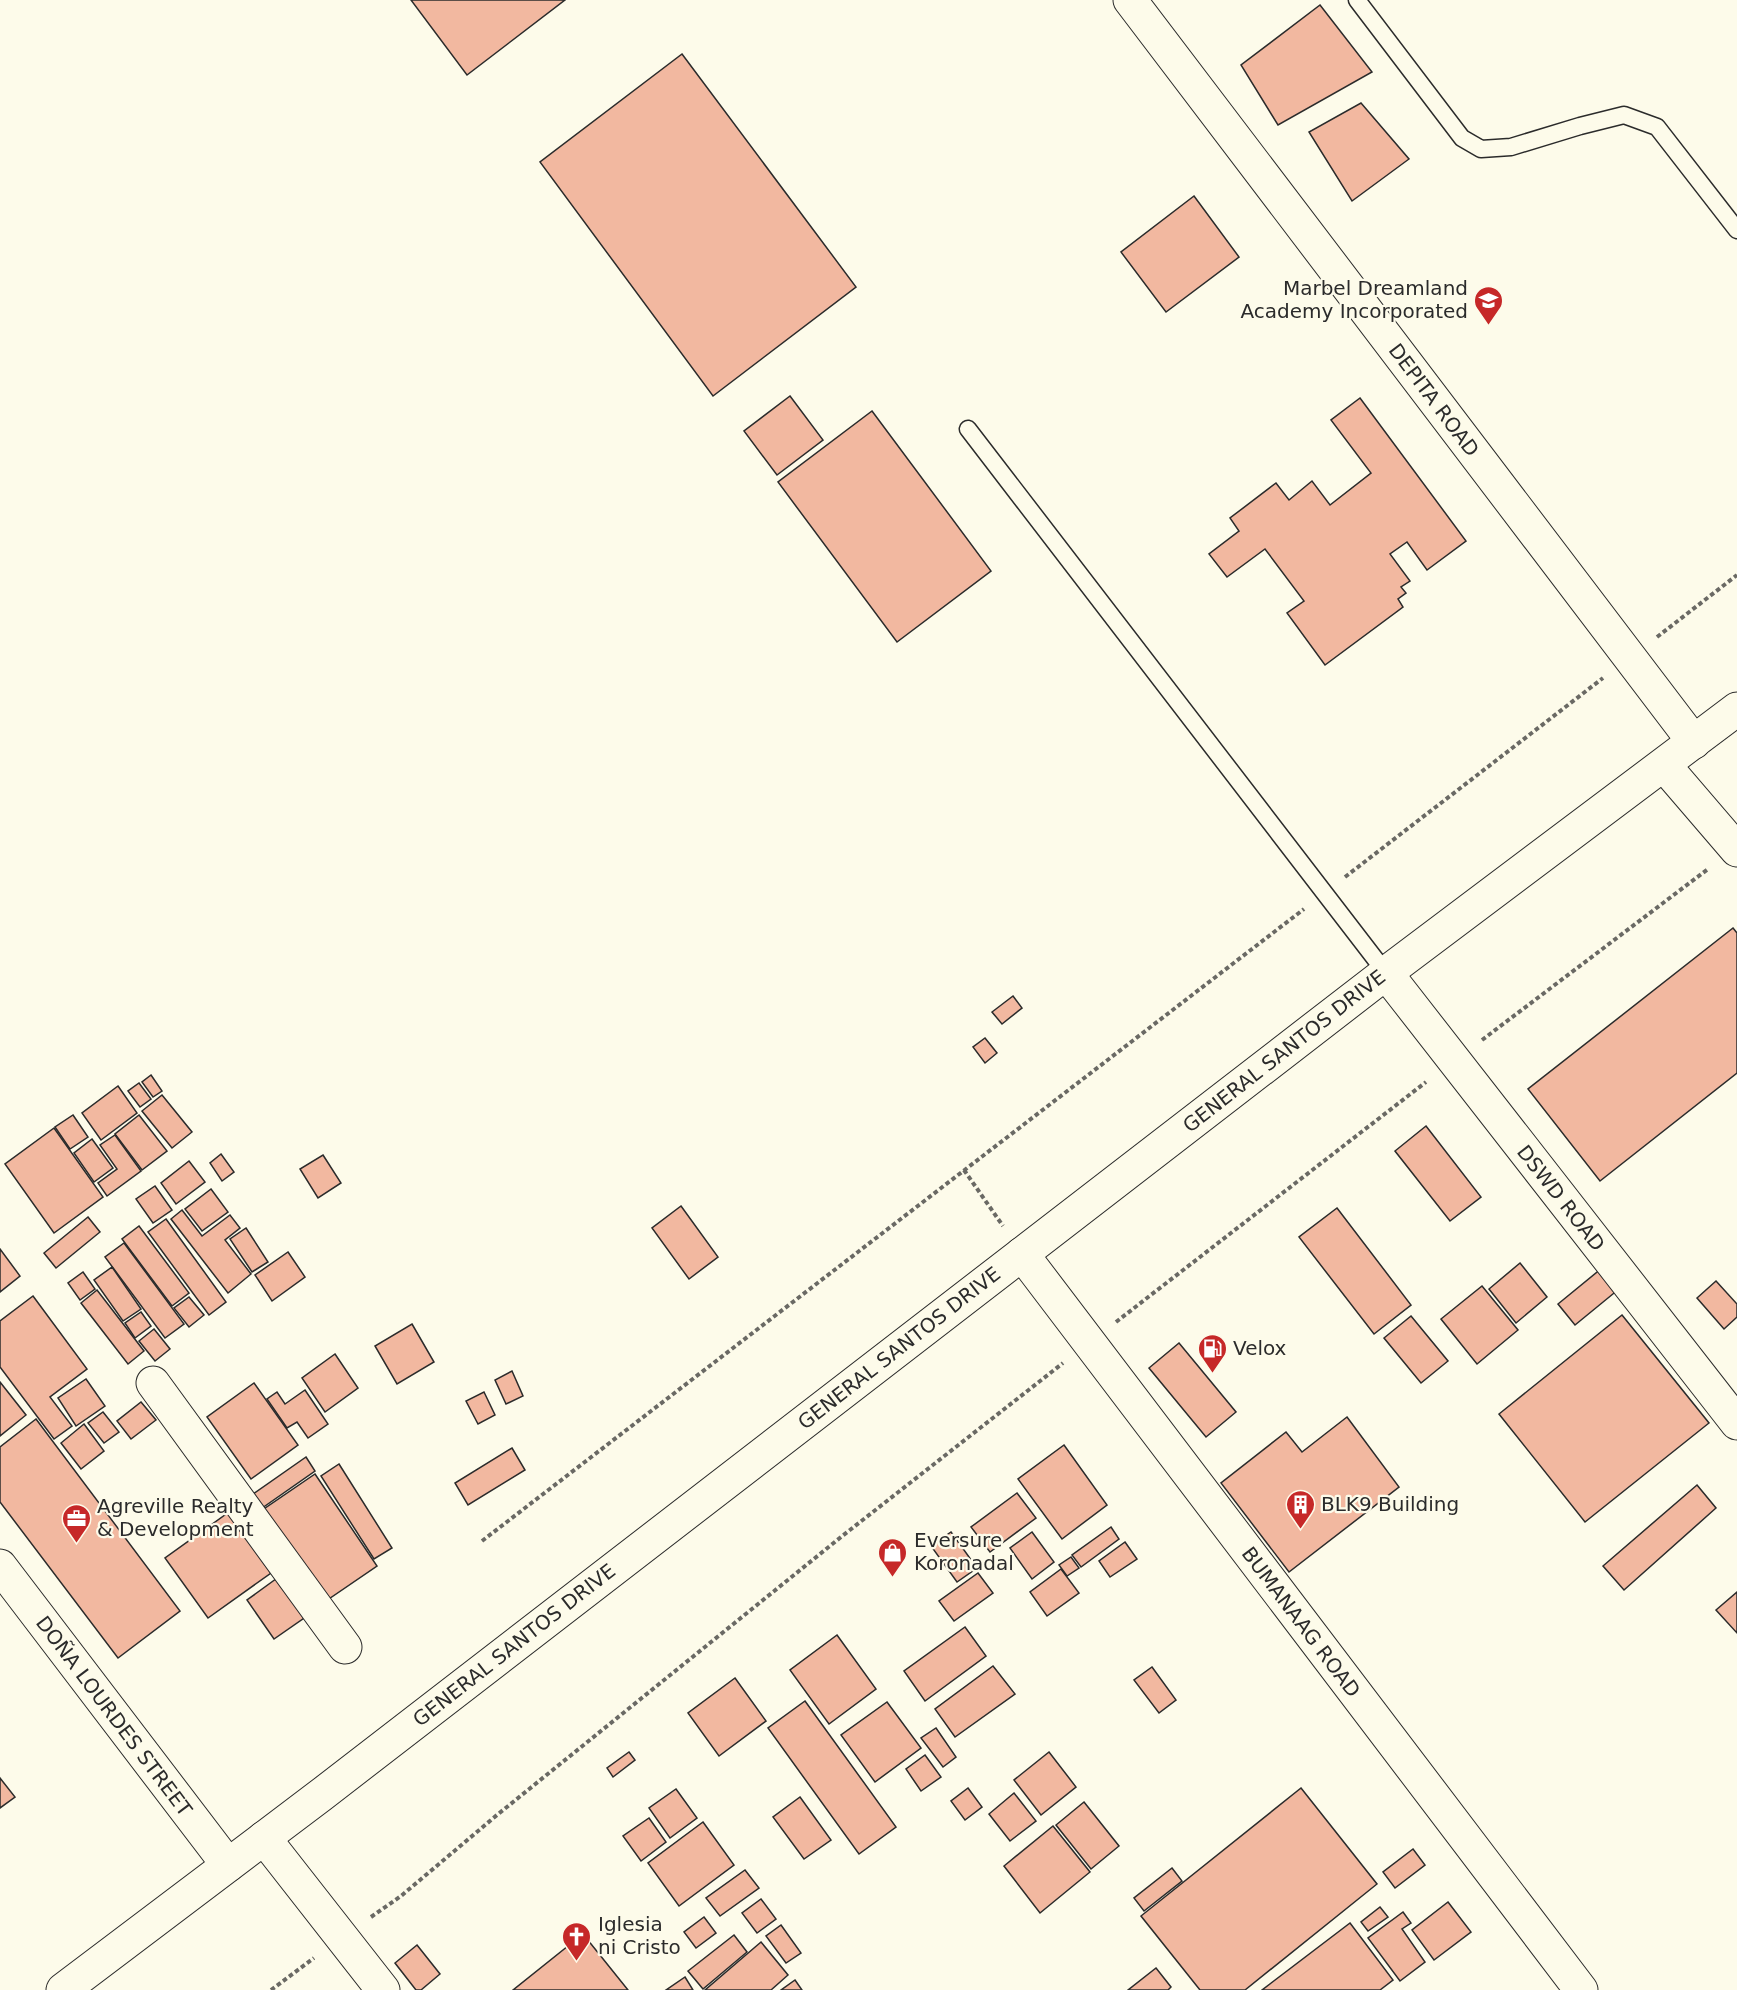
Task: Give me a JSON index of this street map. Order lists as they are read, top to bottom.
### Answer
{
  "streets": {
    "main road": [
      "DEPITA ROAD",
      "GENERAL SANTOS DRIVE",
      "DSWD ROAD",
      "BUMANAAG ROAD",
      "DOÑA LOURDES STREET"
    ]
  },
  "crossings": [
    ["DEPITA ROAD", "GENERAL SANTOS DRIVE"],
    ["GENERAL SANTOS DRIVE", "DSWD ROAD"],
    ["GENERAL SANTOS DRIVE", "BUMANAAG ROAD"],
    ["GENERAL SANTOS DRIVE", "DOÑA LOURDES STREET"]
  ],
  "places": {
    "school or university": ["Marbel Dreamland Academy Incorporated"],
    "fuel station": ["Velox"],
    "building": ["BLK9 Building"],
    "office": ["Agreville Realty & Development"],
    "shop": ["Eversure Koronadal"],
    "church": ["Iglesia ni Cristo"]
  }
}
